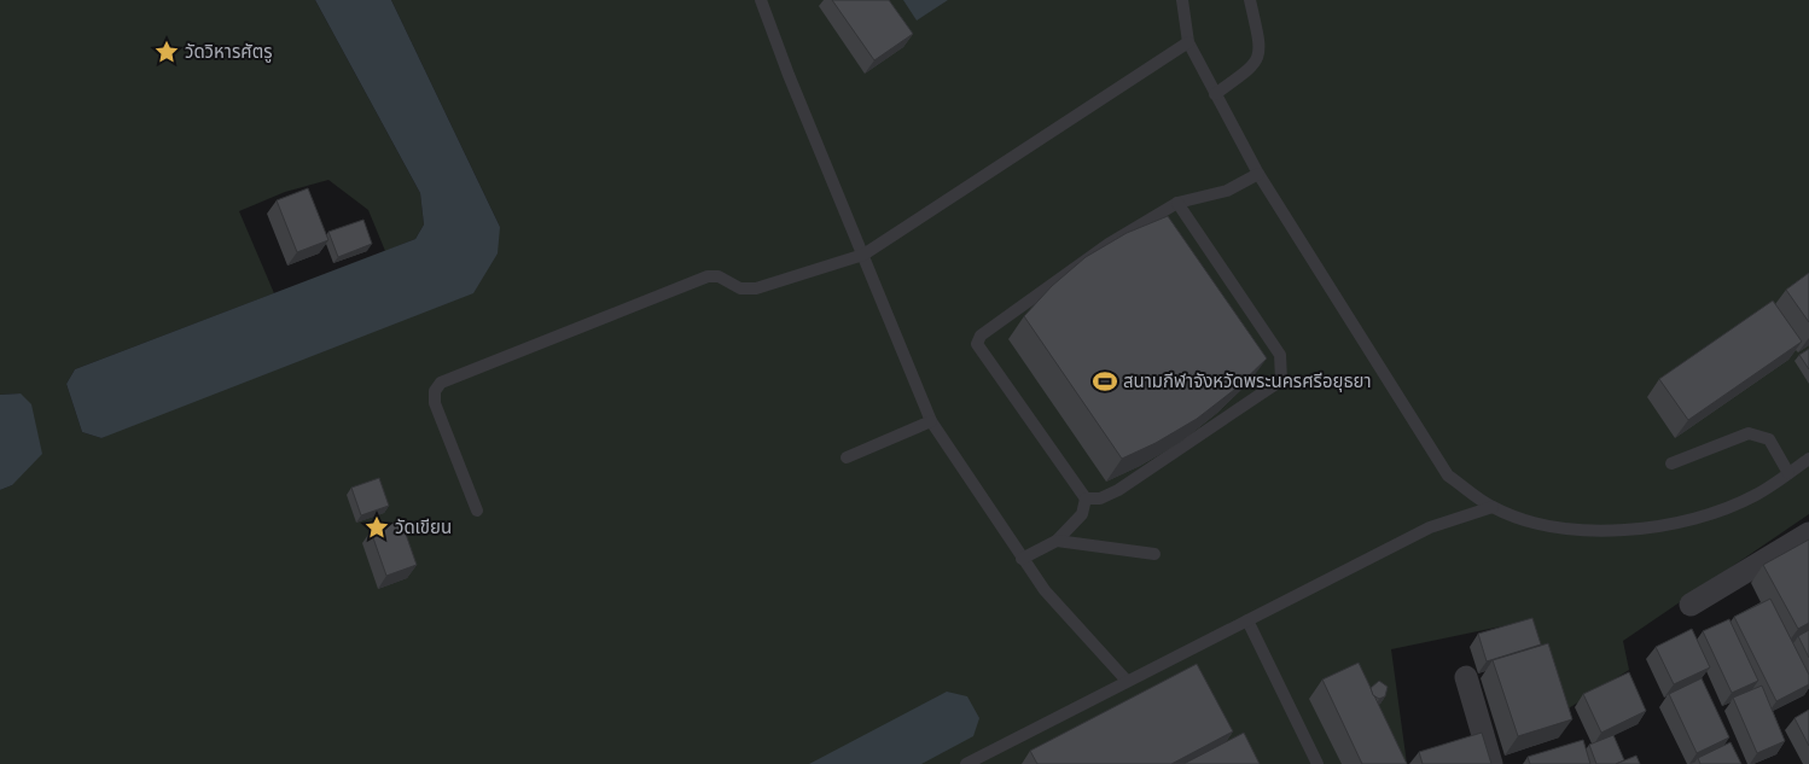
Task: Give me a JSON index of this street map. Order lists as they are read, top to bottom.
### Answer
{
  "places": {
    "place": ["วัดวิหารศัตรู", "วัดเขียน"],
    "sports": ["สนามกีฬาจังหวัดพระนครศรีอยุธยา"]
  }
}
